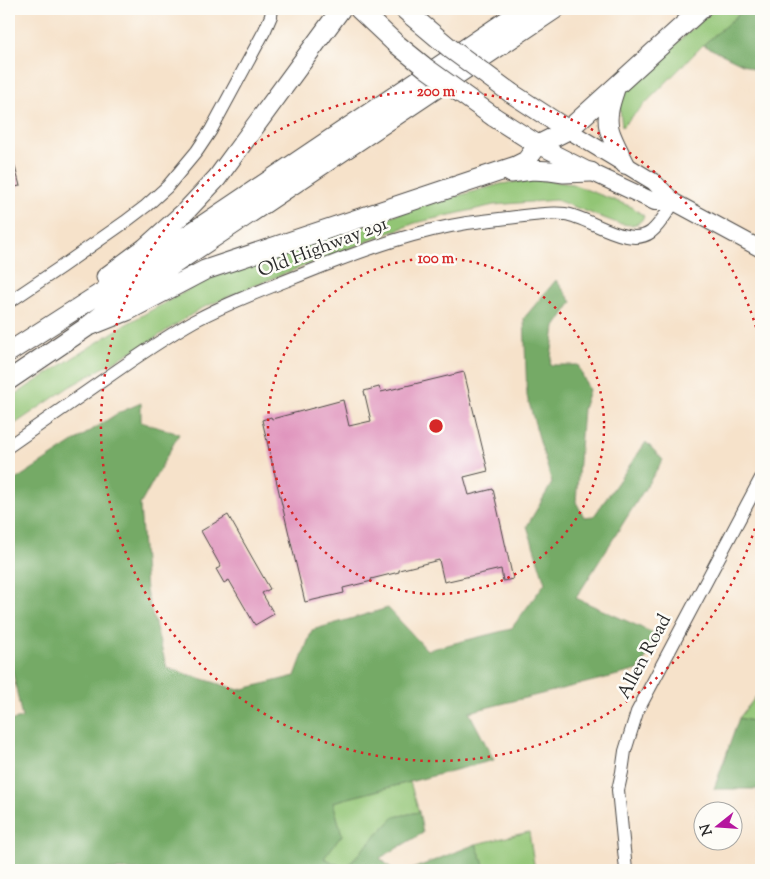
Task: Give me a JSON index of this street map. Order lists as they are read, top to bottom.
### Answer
{
  "streets": {
    "street": ["Old Highway 291", "Allen Road"]
  },
  "north": "left",
  "rings": ["200 m", "100 m"]
}
